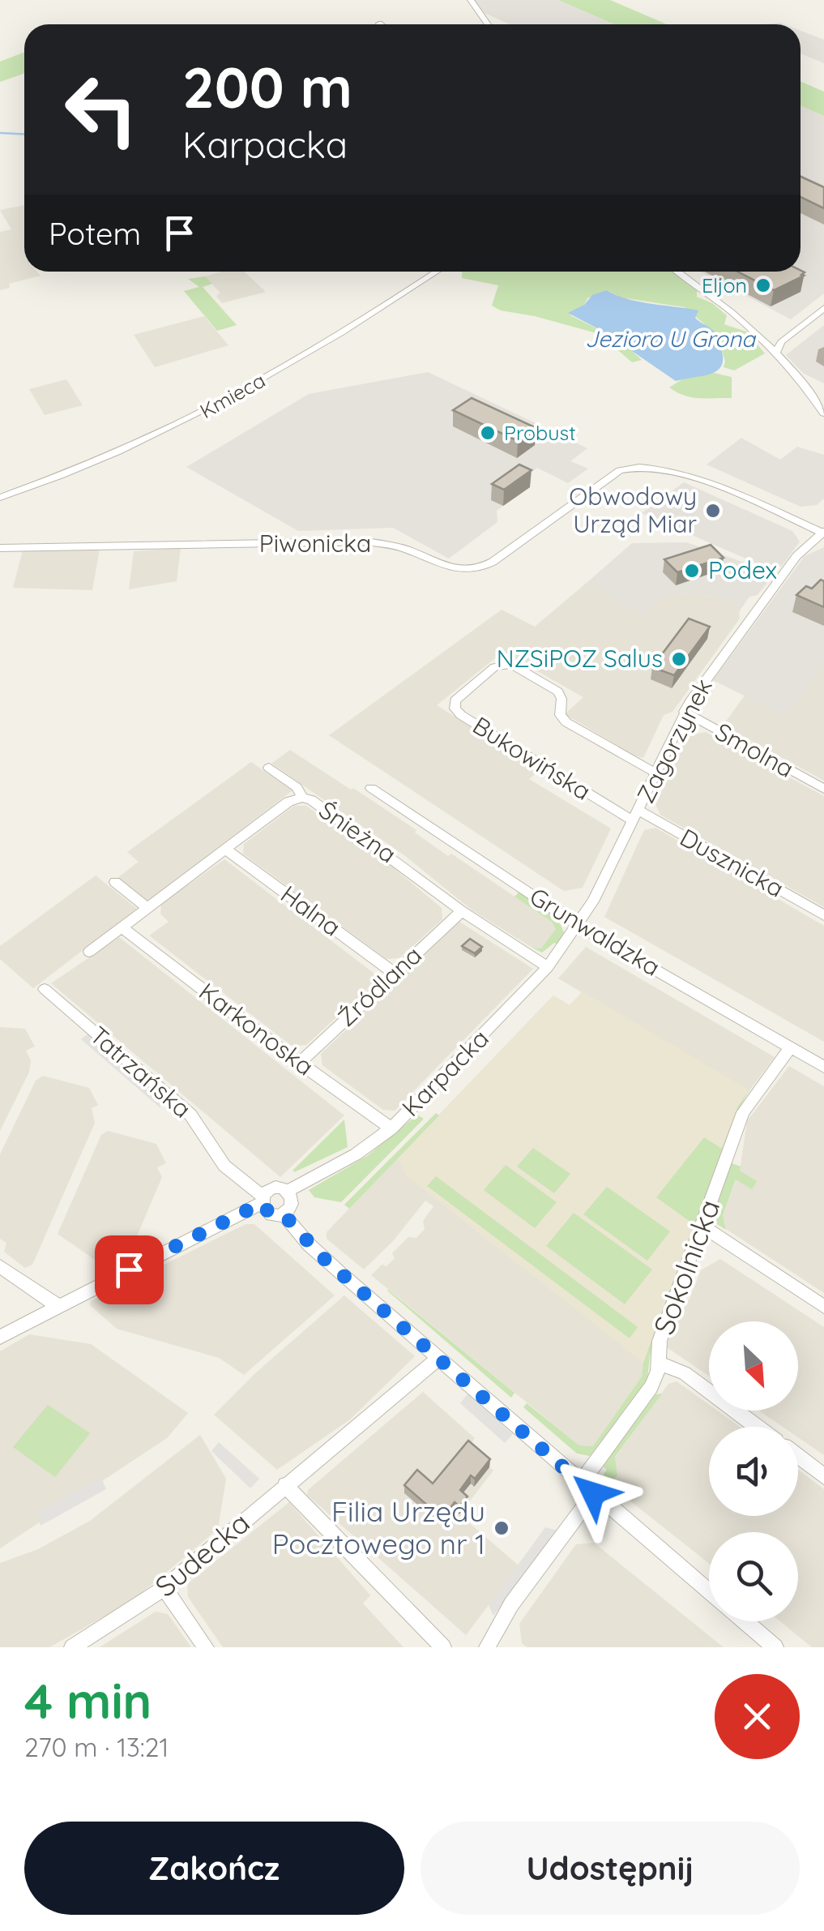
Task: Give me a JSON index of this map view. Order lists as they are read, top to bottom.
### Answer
{
  "streets": {
    "street": [
      "Kmieca",
      "Piwonicka",
      "Zagorzynek",
      "Smolna",
      "Bukowińska",
      "Śnieżna",
      "Dusznicka",
      "Halna",
      "Grunwaldzka",
      "Źródlana",
      "Karkonoska",
      "Tatrzańska",
      "Karpacka",
      "Sokolnicka",
      "Sudecka"
    ]
  },
  "crossings": [
    ["Piwonicka", "Zagorzynek"],
    ["Zagorzynek", "Smolna"],
    ["Zagorzynek", "Bukowińska"],
    ["Zagorzynek", "Dusznicka"],
    ["Zagorzynek", "Grunwaldzka"],
    ["Zagorzynek", "Karpacka"],
    ["Bukowińska", "Dusznicka"],
    ["Śnieżna", "Halna"],
    ["Śnieżna", "Źródlana"],
    ["Śnieżna", "Karkonoska"],
    ["Śnieżna", "Karpacka"],
    ["Halna", "Źródlana"],
    ["Grunwaldzka", "Karpacka"],
    ["Grunwaldzka", "Sokolnicka"],
    ["Źródlana", "Karkonoska"],
    ["Karkonoska", "Karpacka"],
    ["Tatrzańska", "Karpacka"]
  ],
  "water": ["Jezioro U Grona"],
  "places": [
    "Eljon",
    "Probust",
    "Obwodowy Urząd Miar",
    "Podex",
    "NZSiPOZ Salus",
    "Filia Urzędu Pocztowego nr 1"
  ],
  "north": "bottom right",
  "page": {
    "turn": ["200 m", "Karpacka"],
    "then": "Potem",
    "heading": ["4 min", "270 m · 13:21"],
    "buttons": ["Zakończ", "Udostępnij"]
  }
}
